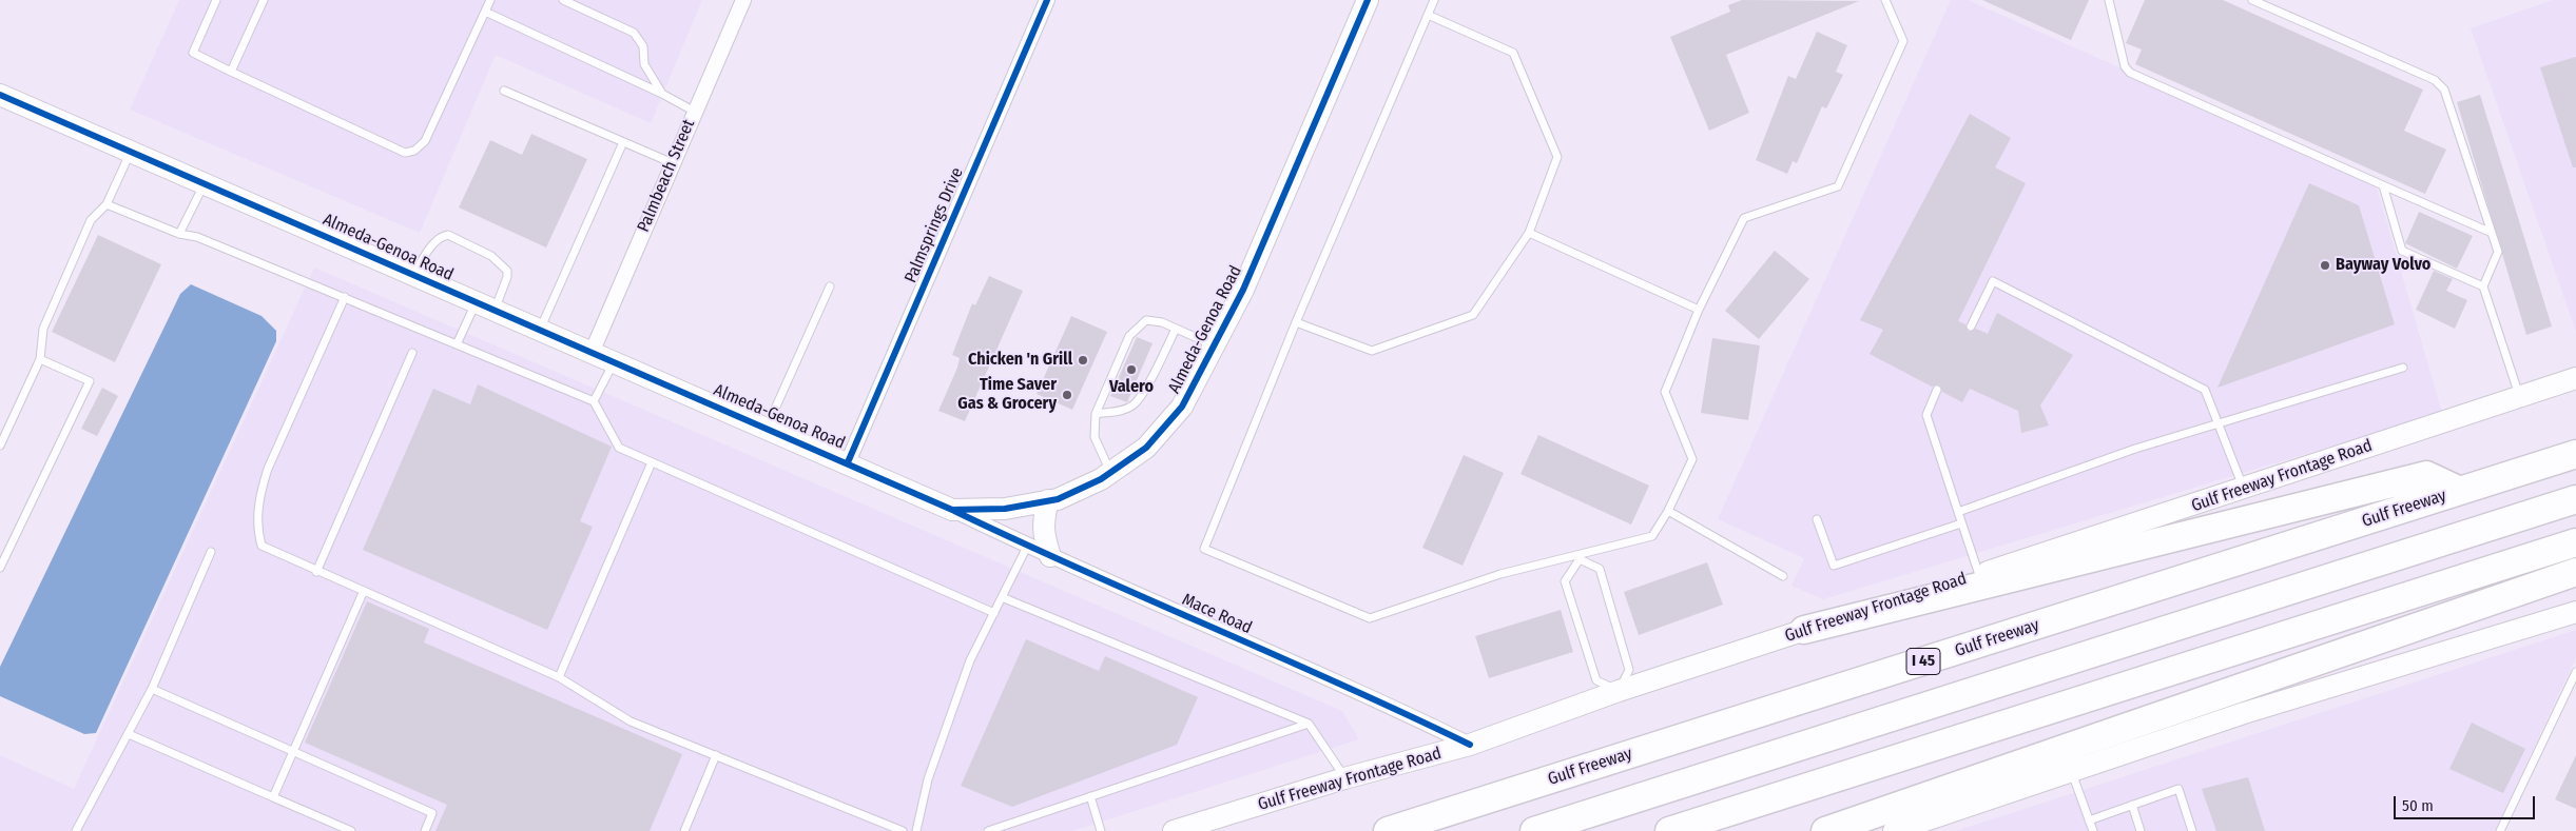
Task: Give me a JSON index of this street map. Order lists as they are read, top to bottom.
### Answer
{
  "streets": {
    "highway": ["Gulf Freeway", "I 45"],
    "main road": ["Almeda-Genoa Road", "Gulf Freeway Frontage Road"],
    "street": ["Palmbeach Street", "Palmsprings Drive", "Mace Road"]
  },
  "crossings": [
    ["Palmbeach Street", "Almeda-Genoa Road"],
    ["Palmsprings Drive", "Almeda-Genoa Road"],
    ["Almeda-Genoa Road", "Mace Road"],
    ["Gulf Freeway Frontage Road", "Mace Road"]
  ],
  "places": [
    "Bayway Volvo",
    "Chicken 'n Grill",
    "Valero",
    "Time Saver Gas & Grocery"
  ],
  "scale_bar": "50 m"
}
